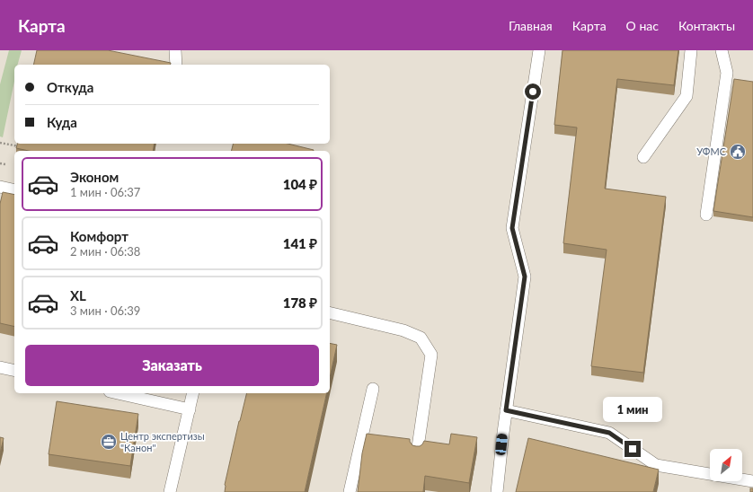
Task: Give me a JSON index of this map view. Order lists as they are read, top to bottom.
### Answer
{
  "places": {
    "public building": ["УФМС"],
    "office": ["Центр экспертизы \"Канон\""]
  },
  "north": "top right",
  "page": {
    "header": "Карта",
    "nav": [
      "Главная",
      "Карта",
      "О нас",
      "Контакты"
    ],
    "banner": ["Откуда", "Куда"],
    "list": [
      {
        "name": "Эконом",
        "note": "1 мин · 06:37",
        "value": "104 ₽"
      },
      {
        "name": "Комфорт",
        "note": "2 мин · 06:38",
        "value": "141 ₽"
      },
      {
        "name": "XL",
        "note": "3 мин · 06:39",
        "value": "178 ₽"
      }
    ],
    "buttons": "Заказать",
    "bubble": "1 мин"
  }
}
